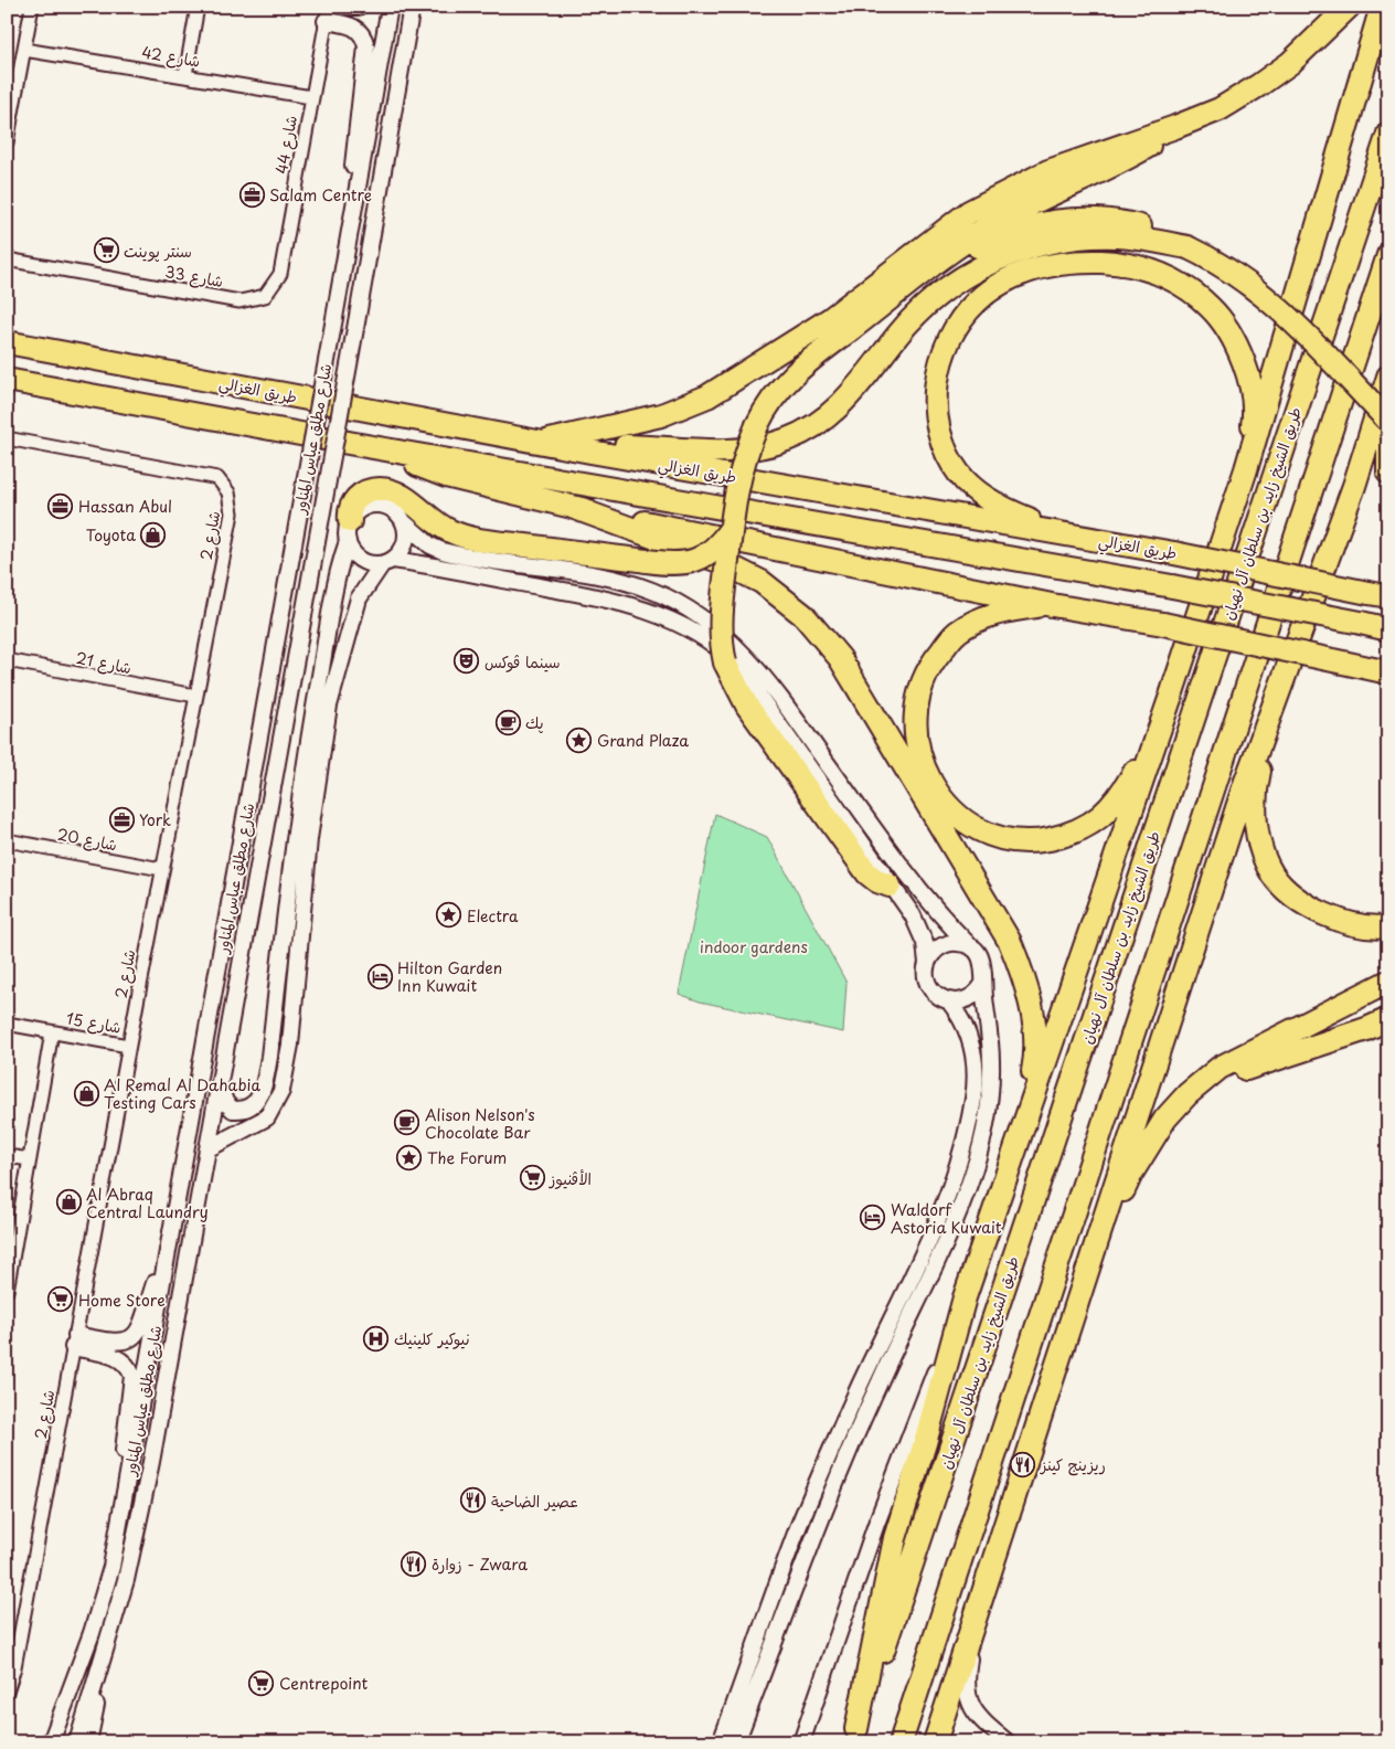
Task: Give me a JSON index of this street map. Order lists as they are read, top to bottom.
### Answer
{
  "streets": {
    "highway": ["طريق الغزالي", "طريق الشيخ زايد بن سلطان آل نهيان"],
    "street": [
      "شارع 42",
      "شارع 44",
      "شارع 33",
      "شارع مطلق عباس المناور",
      "شارع 2",
      "شارع 21",
      "شارع 20",
      "شارع 15"
    ]
  },
  "crossings": [
    ["شارع 42", "شارع 44"],
    ["شارع 44", "شارع 33"],
    ["شارع 2", "شارع 21"],
    ["شارع 2", "شارع 20"],
    ["شارع 2", "شارع 15"]
  ],
  "parks": ["indoor gardens"],
  "places": {
    "office": ["Salam Centre", "Hassan Abul", "York"],
    "supermarket": [
      "سنتر پوينت",
      "الأڤنيوز",
      "Home Store",
      "Centrepoint"
    ],
    "shop": ["Toyota", "Al Remal Al Dahabia Testing Cars", "Al Abraq Central Laundry"],
    "theatre": ["سينما ڤوكس"],
    "cafe": ["پك", "Alison Nelson's Chocolate Bar"],
    "place": ["Grand Plaza", "Electra", "The Forum"],
    "hotel": ["Hilton Garden Inn Kuwait", "Waldorf Astoria Kuwait"],
    "hospital": ["نيوكير كلينيك"],
    "restaurant": ["ريزينج كينز", "عصير الضاحية", "زوارة - Zwara"]
  }
}
